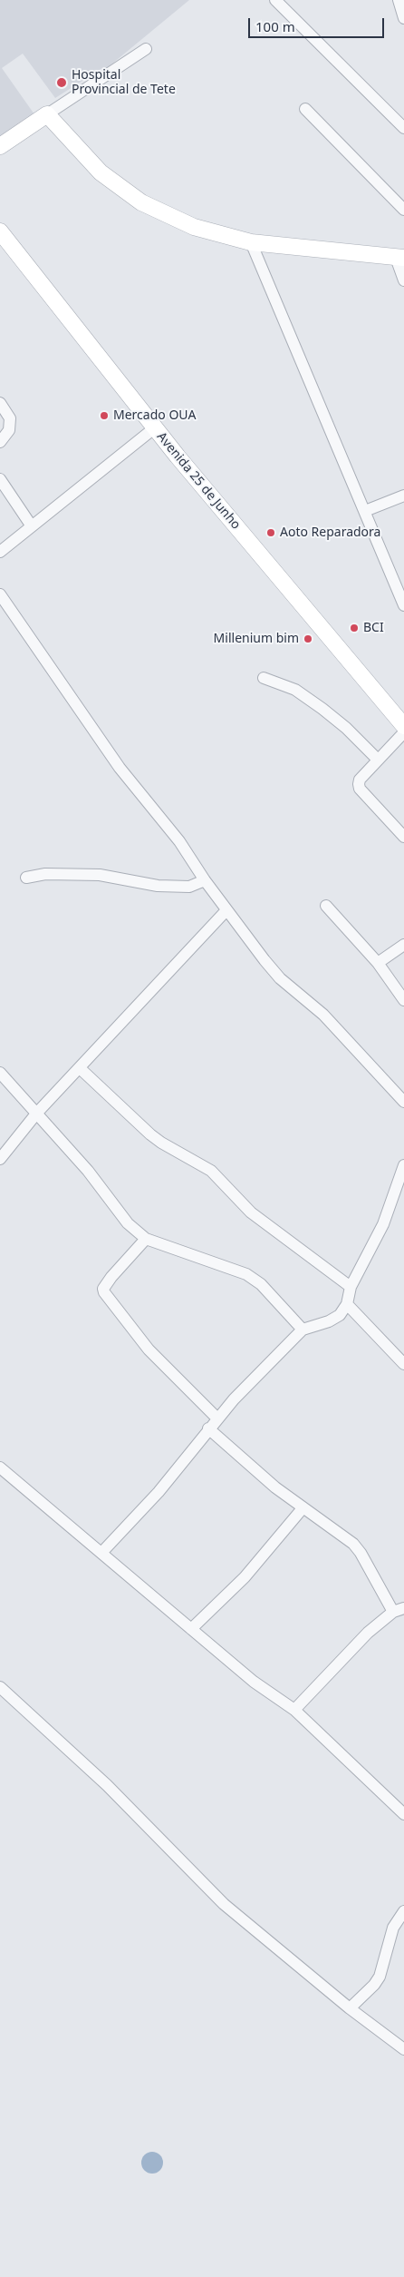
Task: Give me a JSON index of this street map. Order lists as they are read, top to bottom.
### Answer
{
  "streets": {
    "street": ["Avenida 25 de Junho"]
  },
  "places": [
    "Hospital Provincial de Tete",
    "Mercado OUA",
    "Aoto Reparadora",
    "BCI",
    "Millenium bim"
  ],
  "scale_bar": "100 m"
}
